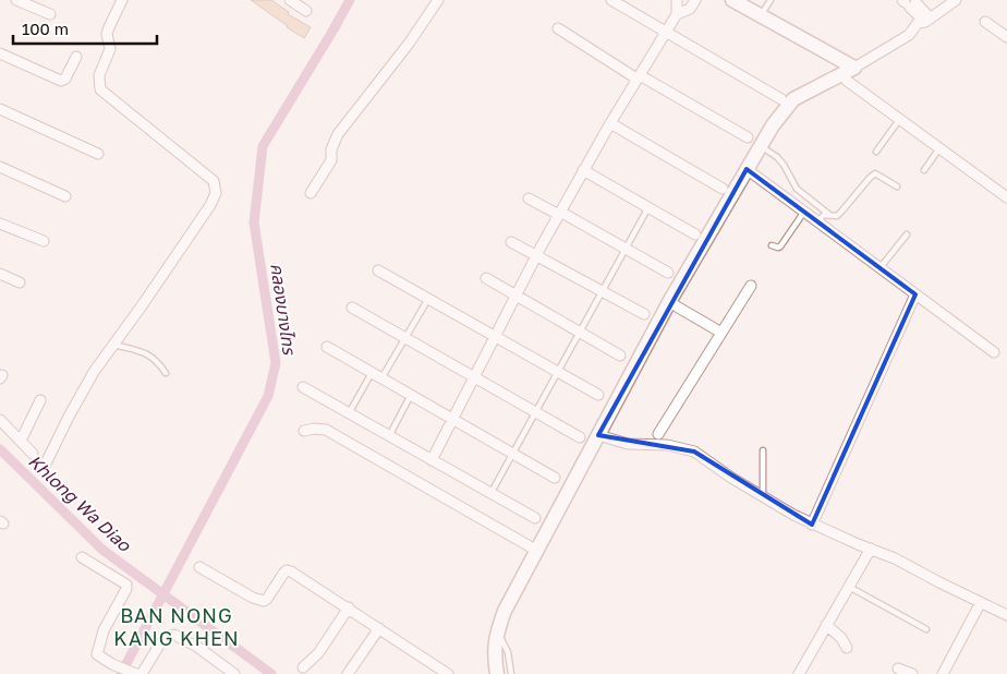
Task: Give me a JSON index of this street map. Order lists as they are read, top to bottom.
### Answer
{
  "districts": ["BAN NONG KANG KHEN"],
  "water": ["คลองบางไทร", "Khlong Wa Diao"],
  "scale_bar": "100 m"
}
